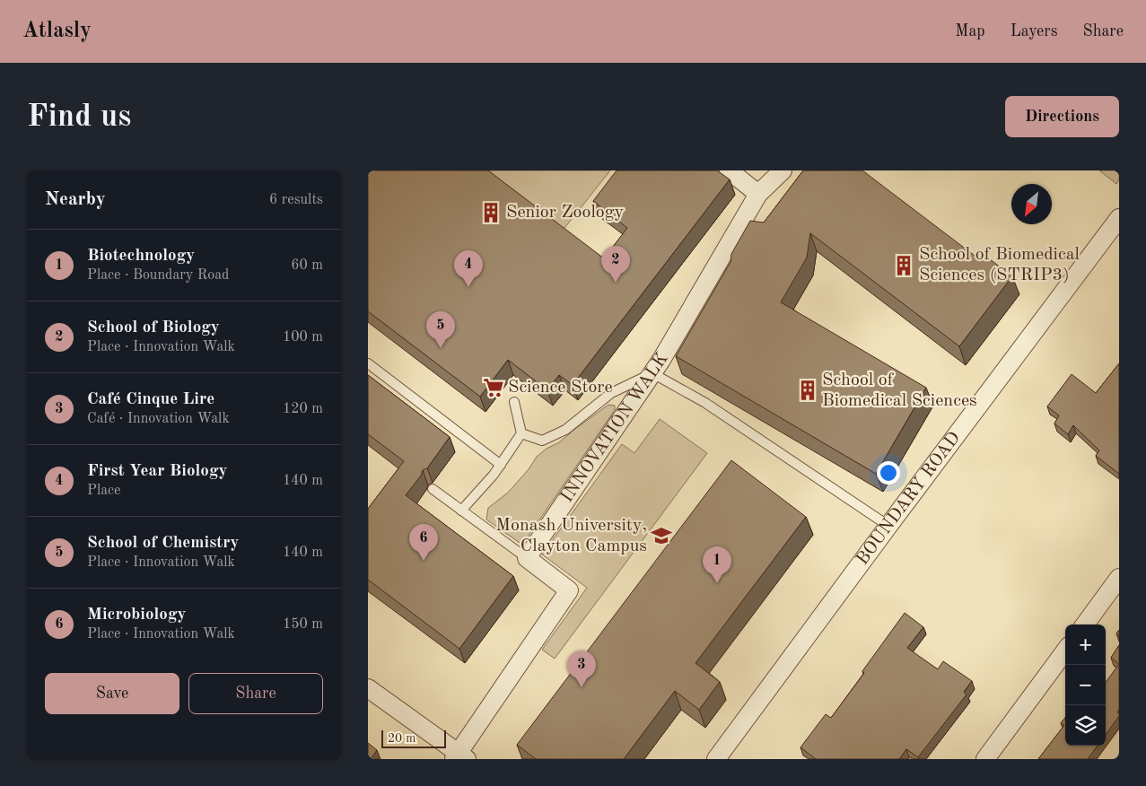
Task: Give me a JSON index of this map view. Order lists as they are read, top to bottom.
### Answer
{
  "streets": {
    "street": ["INNOVATION WALK", "BOUNDARY ROAD"]
  },
  "places": {
    "building": ["Senior Zoology", "School of Biomedical Sciences (STRIP3)", "School of Biomedical Sciences"],
    "supermarket": ["Science Store"],
    "school or university": ["Monash University, Clayton Campus"]
  },
  "scale_bar": "20 m",
  "north": "bottom left",
  "page": {
    "header": "Atlasly",
    "nav": ["Map", "Layers", "Share"],
    "buttons": [
      "Directions",
      ["Save", "Share"]
    ],
    "title": "Find us",
    "heading": ["Nearby", "6 results"],
    "list": [
      {
        "mark": "1",
        "name": "Biotechnology",
        "note": "Place · Boundary Road",
        "value": "60 m"
      },
      {
        "mark": "2",
        "name": "School of Biology",
        "note": "Place · Innovation Walk",
        "value": "100 m"
      },
      {
        "mark": "3",
        "name": "Café Cinque Lire",
        "note": "Café · Innovation Walk",
        "value": "120 m"
      },
      {
        "mark": "4",
        "name": "First Year Biology",
        "note": "Place",
        "value": "140 m"
      },
      {
        "mark": "5",
        "name": "School of Chemistry",
        "note": "Place · Innovation Walk",
        "value": "140 m"
      },
      {
        "mark": "6",
        "name": "Microbiology",
        "note": "Place · Innovation Walk",
        "value": "150 m"
      }
    ],
    "pins": [
      "2",
      "4",
      "5",
      "6",
      "1",
      "3"
    ],
    "map_buttons": ["+", "−"],
    "scale": "20 m"
  }
}
